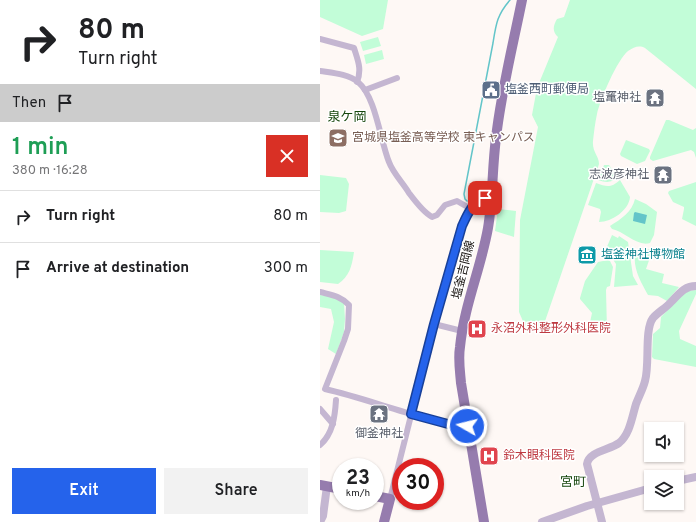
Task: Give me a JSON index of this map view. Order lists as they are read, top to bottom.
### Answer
{
  "streets": {
    "main road": ["塩釜吉岡線"]
  },
  "districts": ["泉ケ岡", "宮町"],
  "places": {
    "public building": ["塩釜西町郵便局"],
    "temple": ["塩竃神社", "志波彦神社", "御釜神社"],
    "school or university": ["宮城県塩釜高等学校 東キャンパス"],
    "museum": ["塩釜神社博物館"],
    "hospital": ["永沼外科整形外科医院", "鈴木眼科医院"]
  },
  "page": {
    "turn": ["80 m", "Turn right"],
    "then": "Then",
    "heading": ["1 min", "380 m · 16:28"],
    "list": [
      {
        "name": "Turn right",
        "value": "80 m"
      },
      {
        "name": "Arrive at destination",
        "value": "300 m"
      }
    ],
    "speed": "23 km/h",
    "limit": "30",
    "buttons": ["Exit", "Share"]
  }
}
